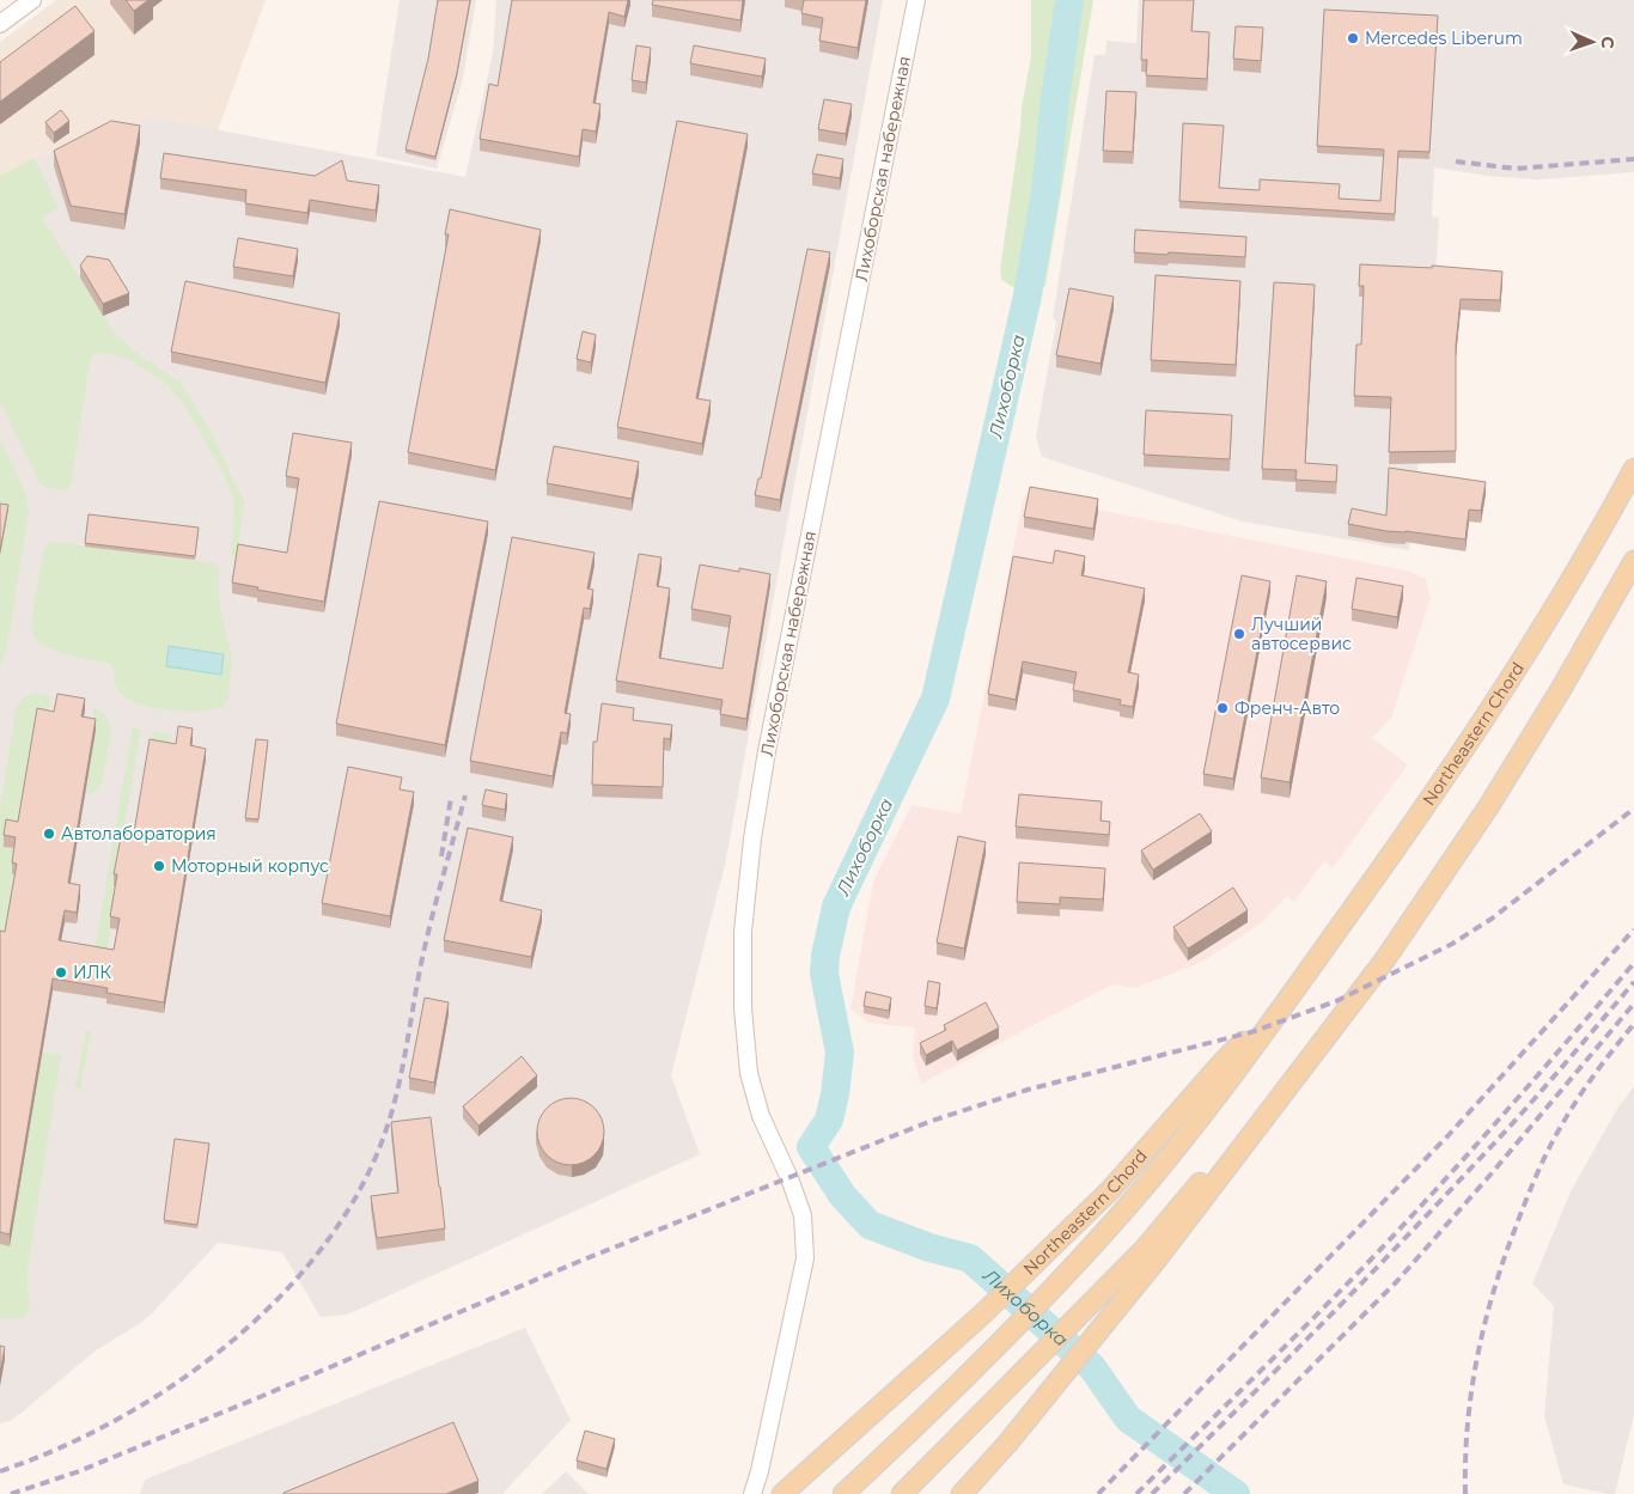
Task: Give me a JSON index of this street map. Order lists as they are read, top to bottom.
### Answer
{
  "streets": {
    "main road": ["Northeastern Chord"],
    "street": ["Лихоборская набережная"]
  },
  "water": ["Лихоборка"],
  "places": [
    "Mercedes Liberum",
    "Лучший автосервис",
    "Френч-Авто",
    "Автолаборатория",
    "Моторный корпус",
    "ИЛК"
  ],
  "north": "right"
}
